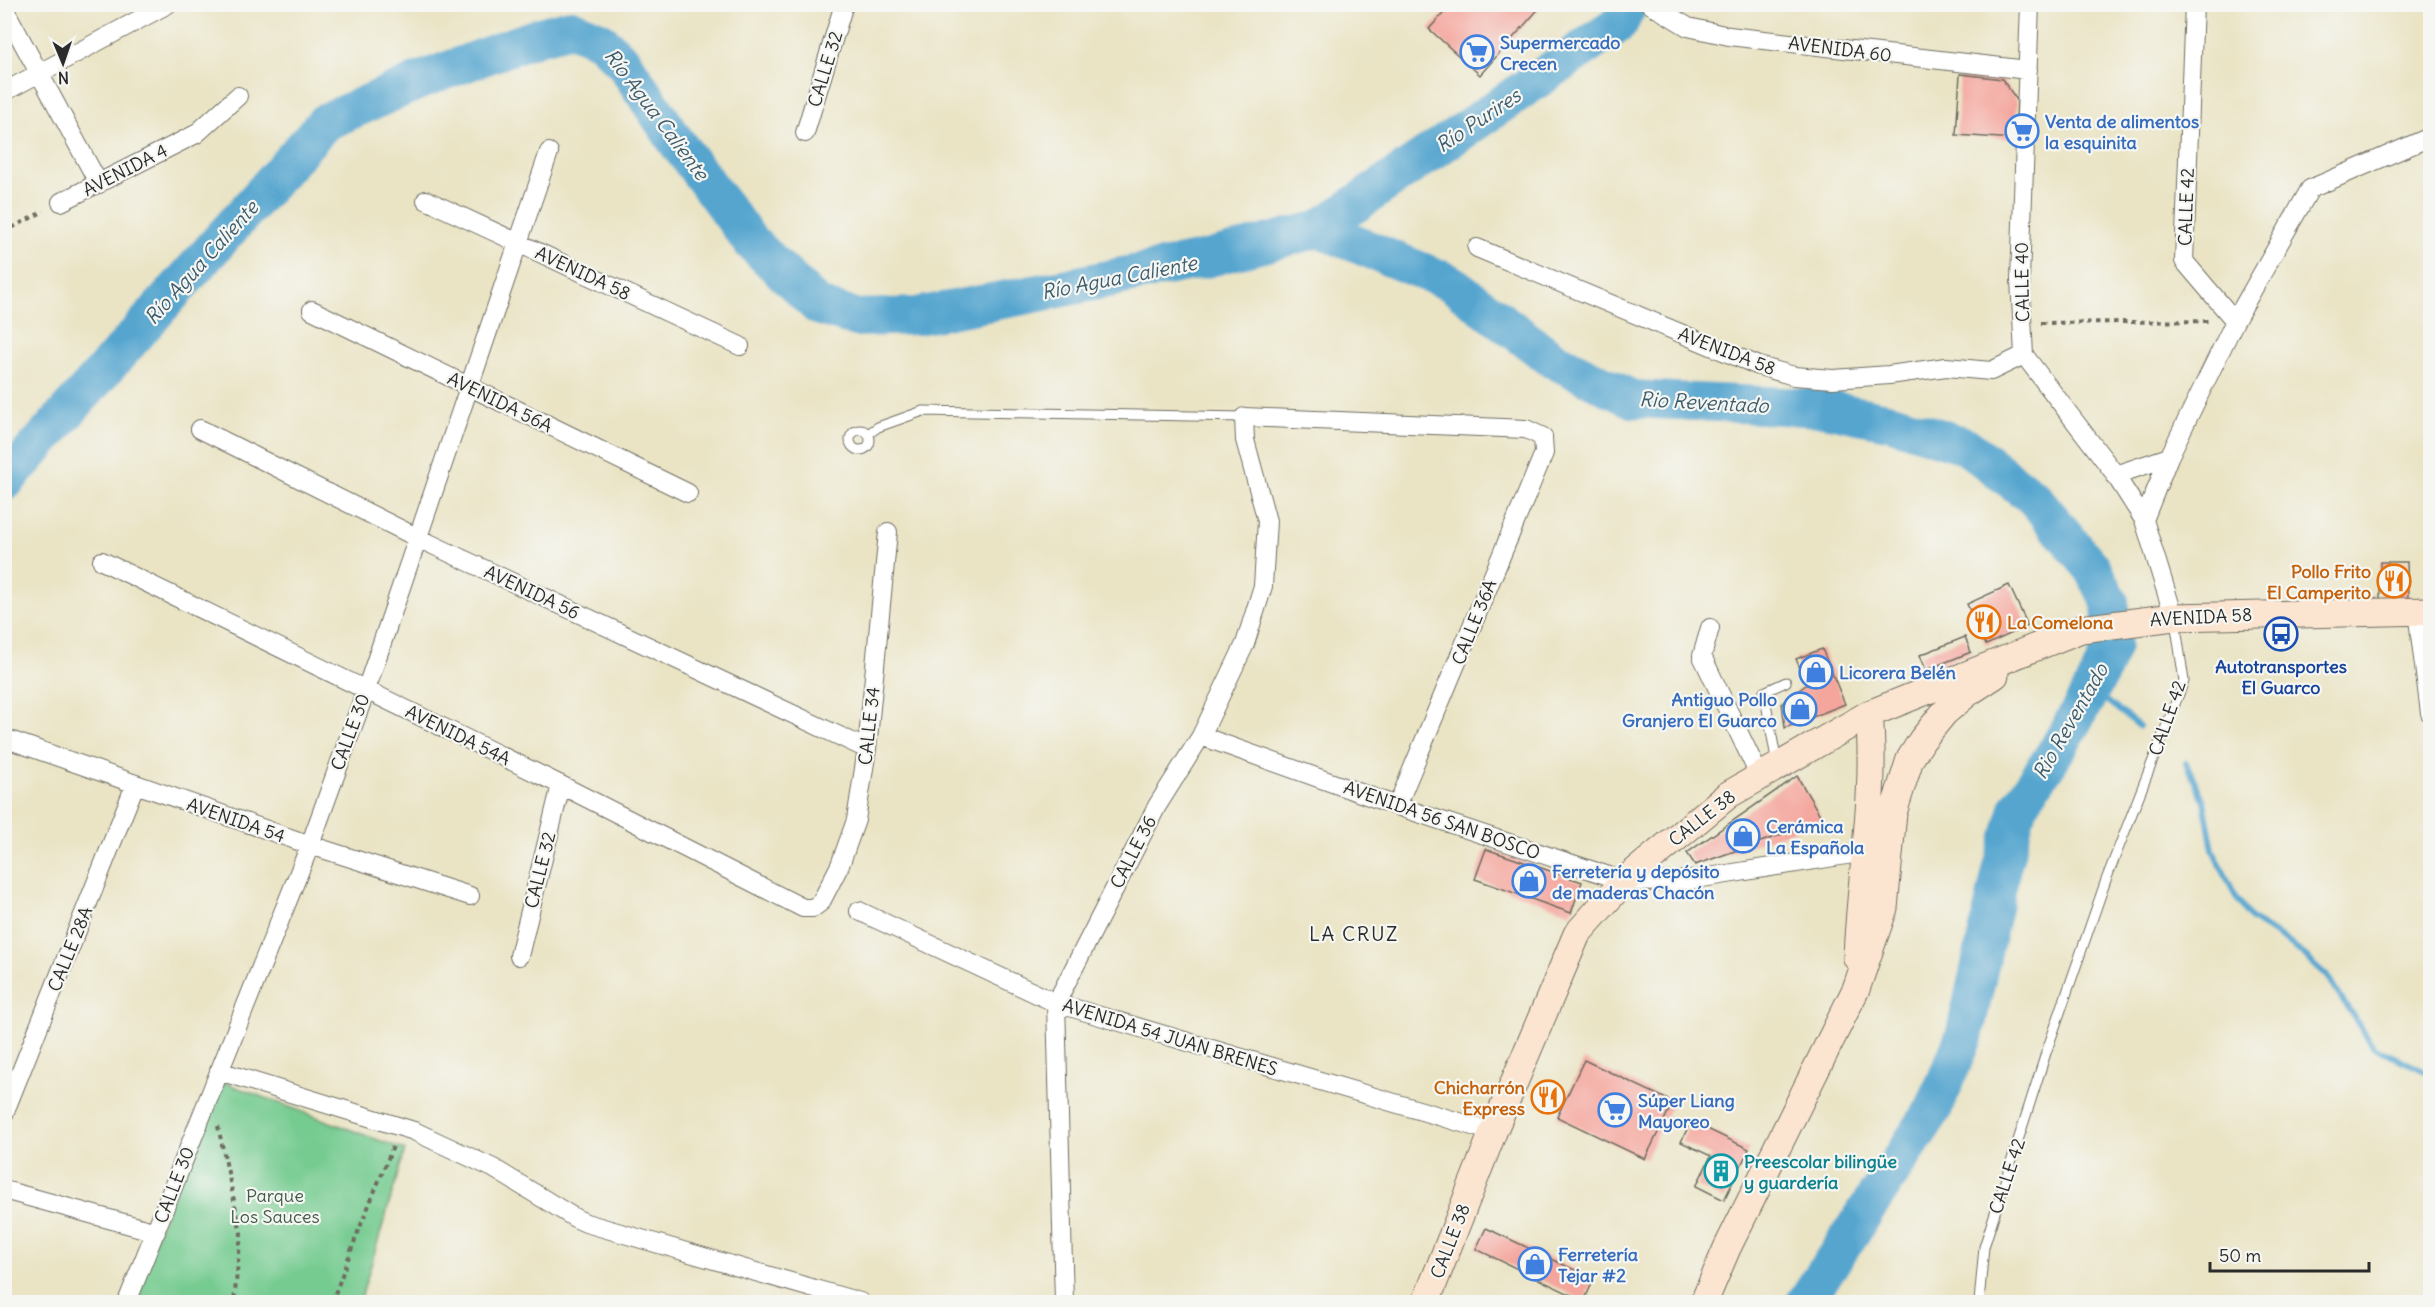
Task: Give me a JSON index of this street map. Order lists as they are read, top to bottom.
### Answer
{
  "streets": {
    "main road": ["AVENIDA 58", "CALLE 38"],
    "street": [
      "AVENIDA 60",
      "CALLE 32",
      "AVENIDA 4",
      "CALLE 42",
      "CALLE 40",
      "AVENIDA 56A",
      "AVENIDA 56",
      "CALLE 36A",
      "CALLE 34",
      "CALLE 30",
      "AVENIDA 54A",
      "AVENIDA 54",
      "AVENIDA 56 SAN BOSCO",
      "CALLE 36",
      "CALLE 28A",
      "AVENIDA 54 JUAN BRENES"
    ]
  },
  "crossings": [
    ["AVENIDA 60", "CALLE 40"],
    ["CALLE 32", "AVENIDA 54A"],
    ["CALLE 42", "AVENIDA 58"],
    ["AVENIDA 58", "CALLE 40"],
    ["AVENIDA 58", "CALLE 30"],
    ["AVENIDA 58", "CALLE 38"],
    ["AVENIDA 56A", "CALLE 30"],
    ["AVENIDA 56", "CALLE 34"],
    ["AVENIDA 56", "CALLE 30"],
    ["CALLE 36A", "AVENIDA 56 SAN BOSCO"],
    ["CALLE 36A", "CALLE 36"],
    ["CALLE 34", "AVENIDA 54A"],
    ["CALLE 30", "AVENIDA 54A"],
    ["CALLE 30", "AVENIDA 54"],
    ["CALLE 38", "AVENIDA 56 SAN BOSCO"],
    ["CALLE 38", "AVENIDA 54 JUAN BRENES"],
    ["AVENIDA 54", "CALLE 28A"],
    ["AVENIDA 56 SAN BOSCO", "CALLE 36"],
    ["CALLE 36", "AVENIDA 54 JUAN BRENES"]
  ],
  "districts": ["LA CRUZ"],
  "water": ["Río Agua Caliente", "Río Purires", "Rio Reventado"],
  "parks": ["Parque Los Sauces"],
  "places": {
    "supermarket": ["Supermercado Crecen", "Venta de alimentos la esquinita", "Súper Liang Mayoreo"],
    "restaurant": ["Pollo Frito El Camperito", "La Comelona", "Chicharrón Express"],
    "bus stop": ["Autotransportes El Guarco"],
    "shop": [
      "Licorera Belén",
      "Antiguo Pollo Granjero El Guarco",
      "Cerámica La Española",
      "Ferretería y depósito de maderas Chacón",
      "Ferretería Tejar #2"
    ],
    "building": ["Preescolar bilingüe y guardería"]
  },
  "scale_bar": "50 m",
  "north": "bottom"
}
